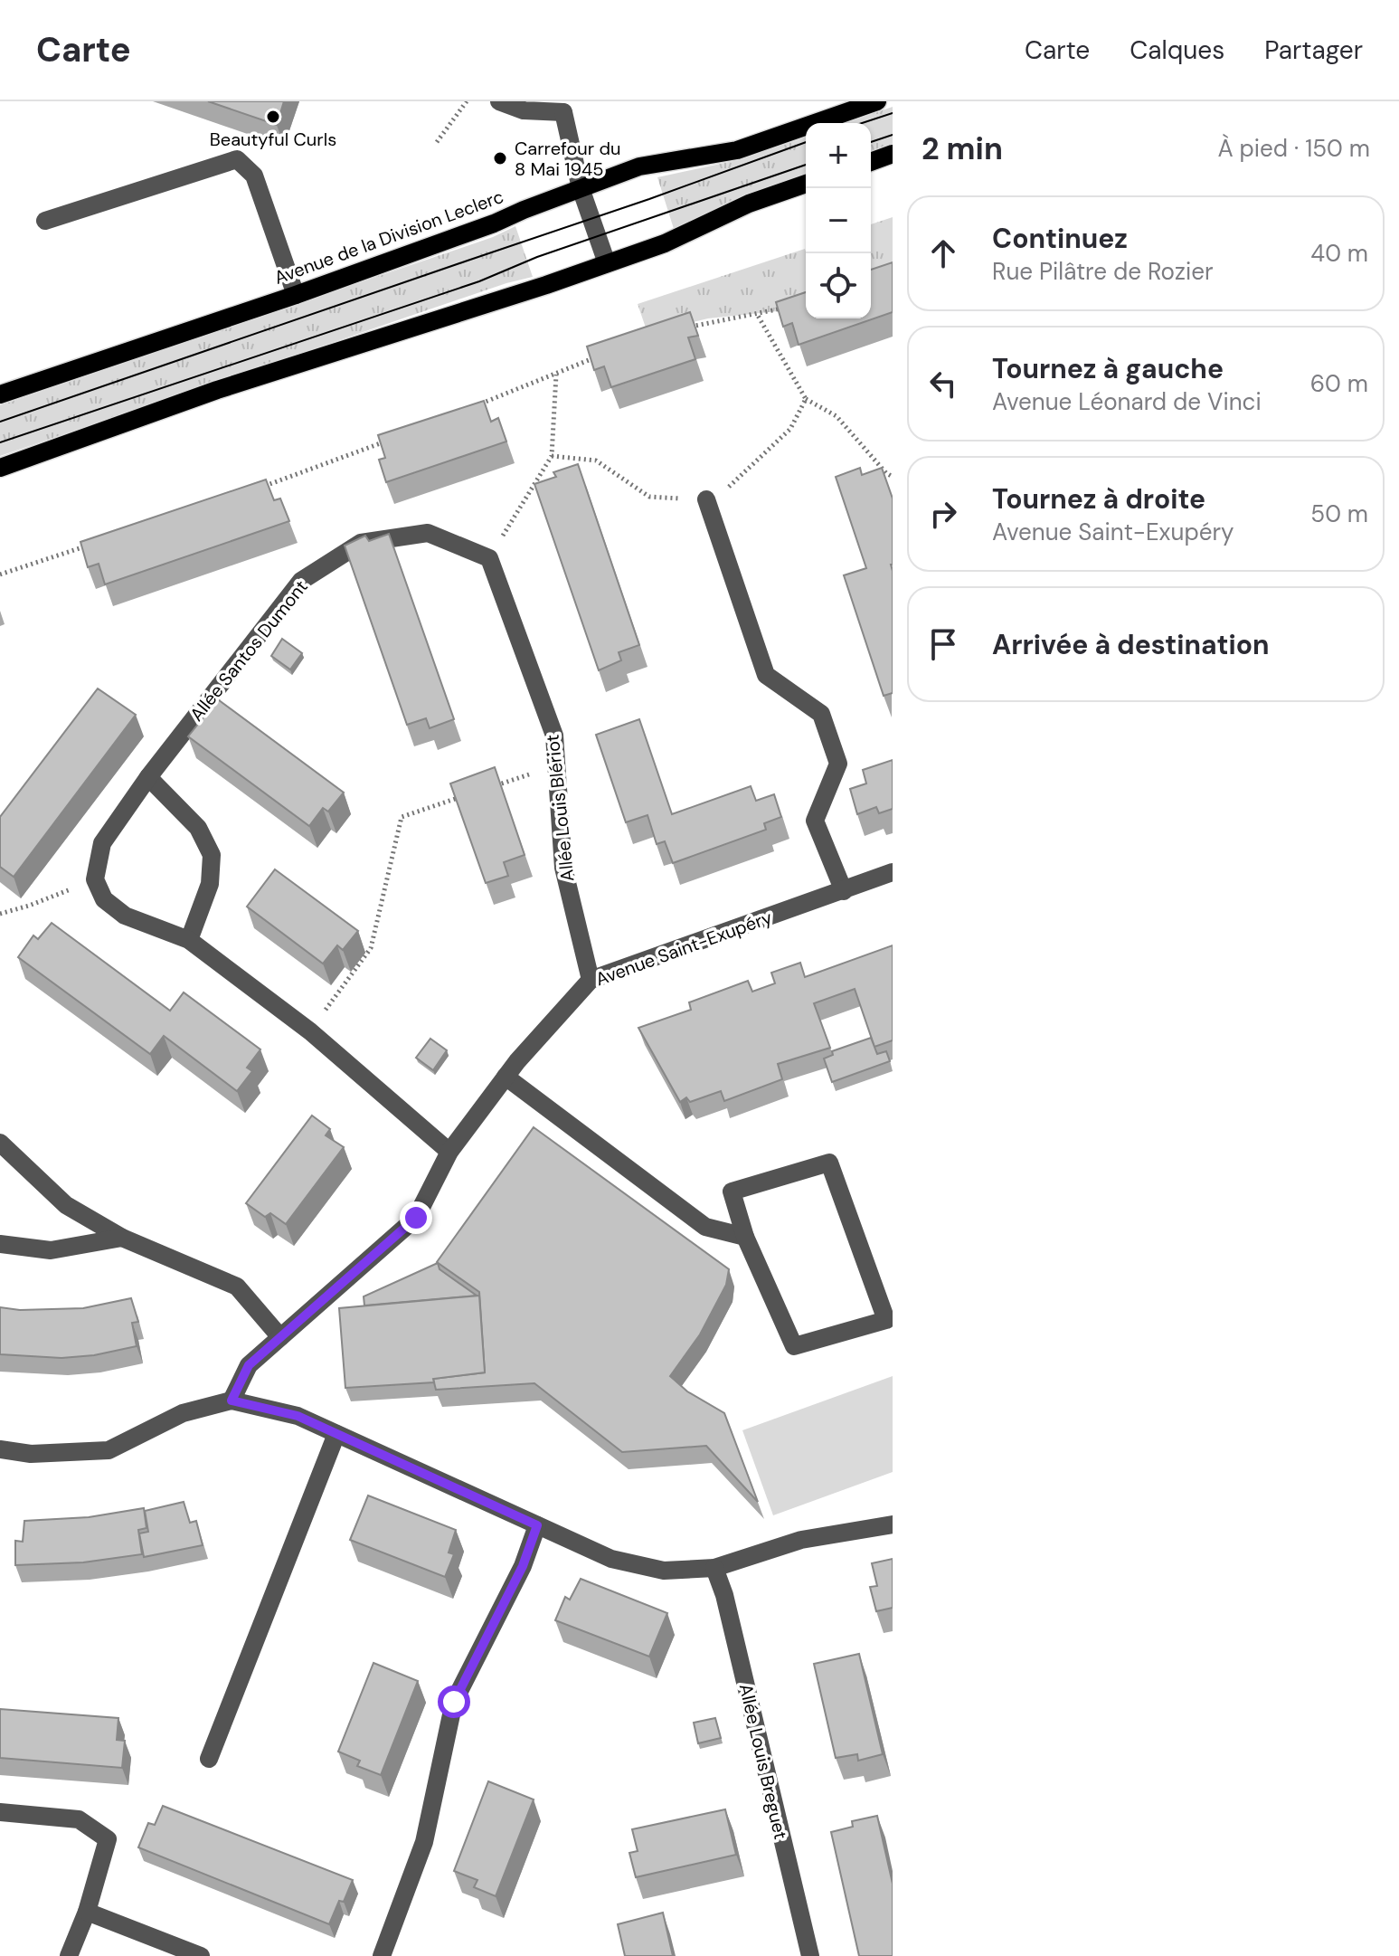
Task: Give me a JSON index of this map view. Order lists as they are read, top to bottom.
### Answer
{
  "streets": {
    "main road": ["Avenue de la Division Leclerc"],
    "street": [
      "Allée Santos Dumont",
      "Allée Louis Blériot",
      "Avenue Saint-Exupéry",
      "Allée Louis Breguet"
    ]
  },
  "crossings": [
    ["Allée Santos Dumont", "Allée Louis Blériot"],
    ["Allée Louis Blériot", "Avenue Saint-Exupéry"]
  ],
  "places": ["Beautyful Curls", "Carrefour du 8 Mai 1945"],
  "page": {
    "header": "Carte",
    "nav": ["Carte", "Calques", "Partager"],
    "heading": ["2 min", "À pied · 150 m"],
    "map_buttons": ["+", "−"],
    "list": [
      ["Continuez", "Rue Pilâtre de Rozier", "40 m"],
      ["Tournez à gauche", "Avenue Léonard de Vinci", "60 m"],
      ["Tournez à droite", "Avenue Saint-Exupéry", "50 m"],
      "Arrivée à destination"
    ]
  }
}
